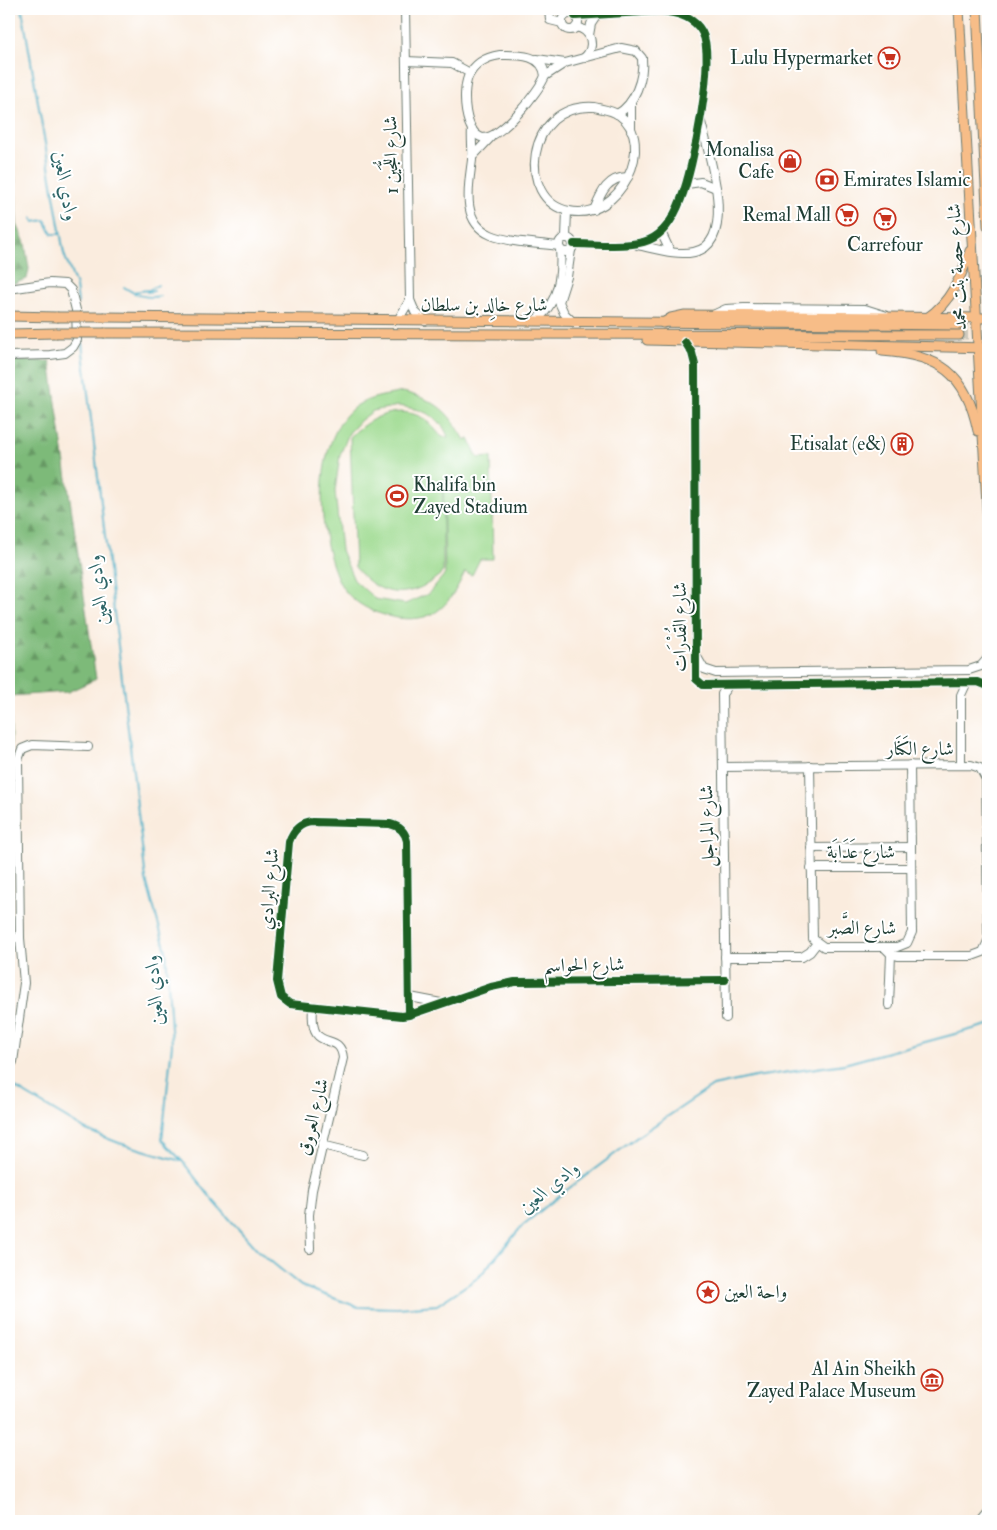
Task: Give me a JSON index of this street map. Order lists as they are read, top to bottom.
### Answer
{
  "streets": {
    "main road": ["شارع حصة بنت محمد", "شارع خالِد بن سلطان"],
    "street": [
      "شارع اللُّجَين 1",
      "شارع القُدْرَات",
      "شارع الكَنَار",
      "شارع المراجل",
      "شارع عَدَابَة",
      "شارع البرادي",
      "شارع الصَّبر",
      "شارع الحواسم",
      "شارع العروق"
    ]
  },
  "crossings": [
    ["شارع الكَنَار", "شارع المراجل"],
    ["شارع الكَنَار", "شارع الصَّبر"],
    ["شارع المراجل", "شارع الحواسم"],
    ["شارع عَدَابَة", "شارع الصَّبر"],
    ["شارع البرادي", "شارع الحواسم"],
    ["شارع البرادي", "شارع العروق"]
  ],
  "water": ["وادي العين"],
  "places": {
    "supermarket": ["Lulu Hypermarket", "Remal Mall", "Carrefour"],
    "shop": ["Monalisa Cafe"],
    "bank": ["Emirates Islamic"],
    "building": ["Etisalat (e&)"],
    "sports": ["Khalifa bin Zayed Stadium"],
    "place": ["واحة العين"],
    "museum": ["Al Ain Sheikh Zayed Palace Museum"]
  }
}
